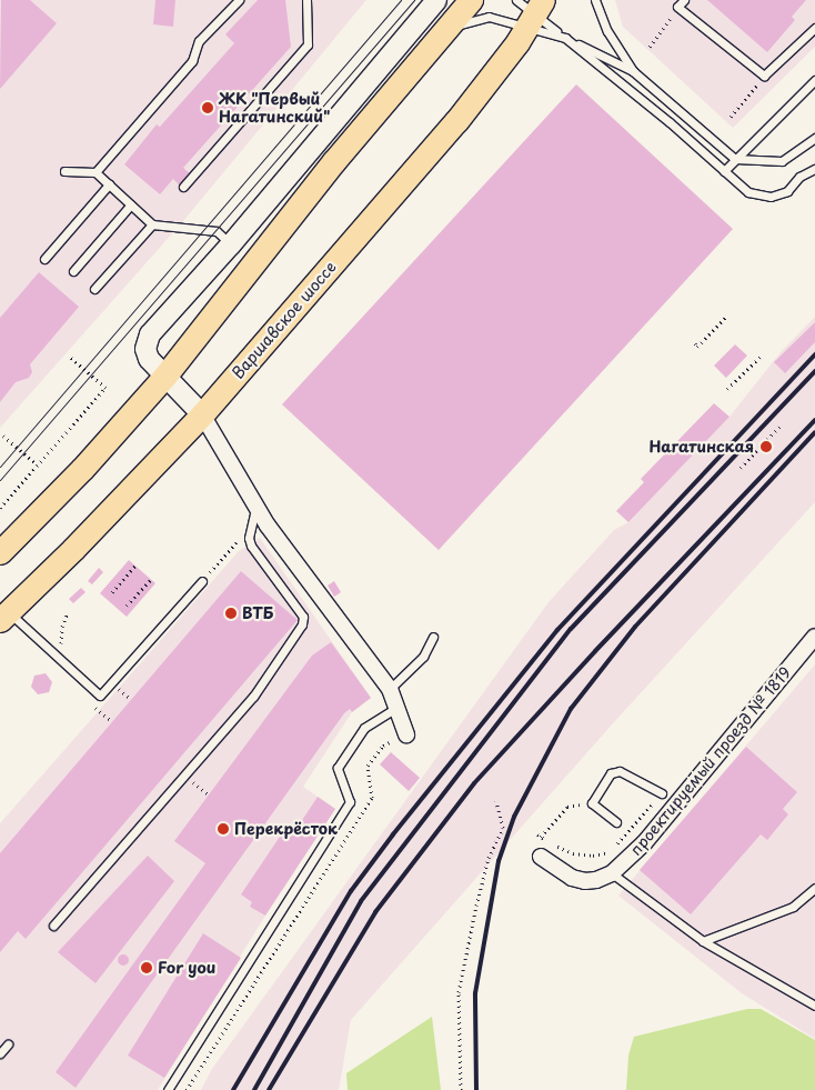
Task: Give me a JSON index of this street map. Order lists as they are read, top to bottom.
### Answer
{
  "streets": {
    "main road": ["Варшавское шоссе"],
    "street": ["проектируемый проезд № 1819"]
  },
  "places": [
    "ЖК \"Первый Нагатинский\"",
    "Нагатинская",
    "ВТБ",
    "Перекрёсток",
    "For you"
  ]
}
